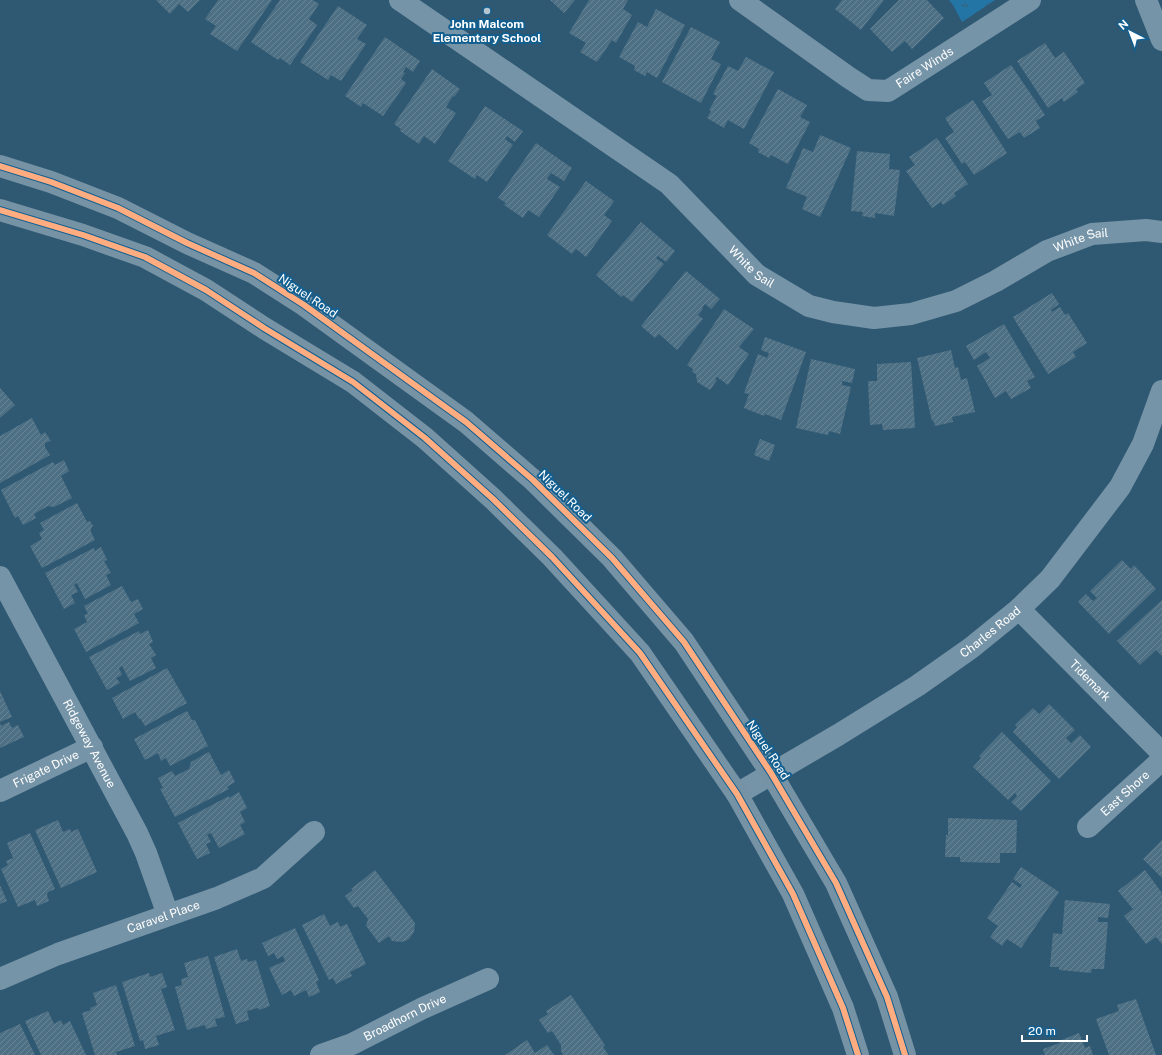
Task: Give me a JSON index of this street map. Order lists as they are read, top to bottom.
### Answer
{
  "streets": {
    "main road": ["Niguel Road"],
    "street": [
      "Faire Winds",
      "White Sail",
      "Charles Road",
      "Tidemark",
      "Ridgeway Avenue",
      "Frigate Drive",
      "East Shore",
      "Caravel Place",
      "Broadhorn Drive"
    ]
  },
  "crossings": [
    ["Niguel Road", "Charles Road"],
    ["Charles Road", "Tidemark"],
    ["Ridgeway Avenue", "Frigate Drive"],
    ["Ridgeway Avenue", "Caravel Place"]
  ],
  "places": ["John Malcom Elementary School"],
  "scale_bar": "20 m",
  "north": "top left"
}
